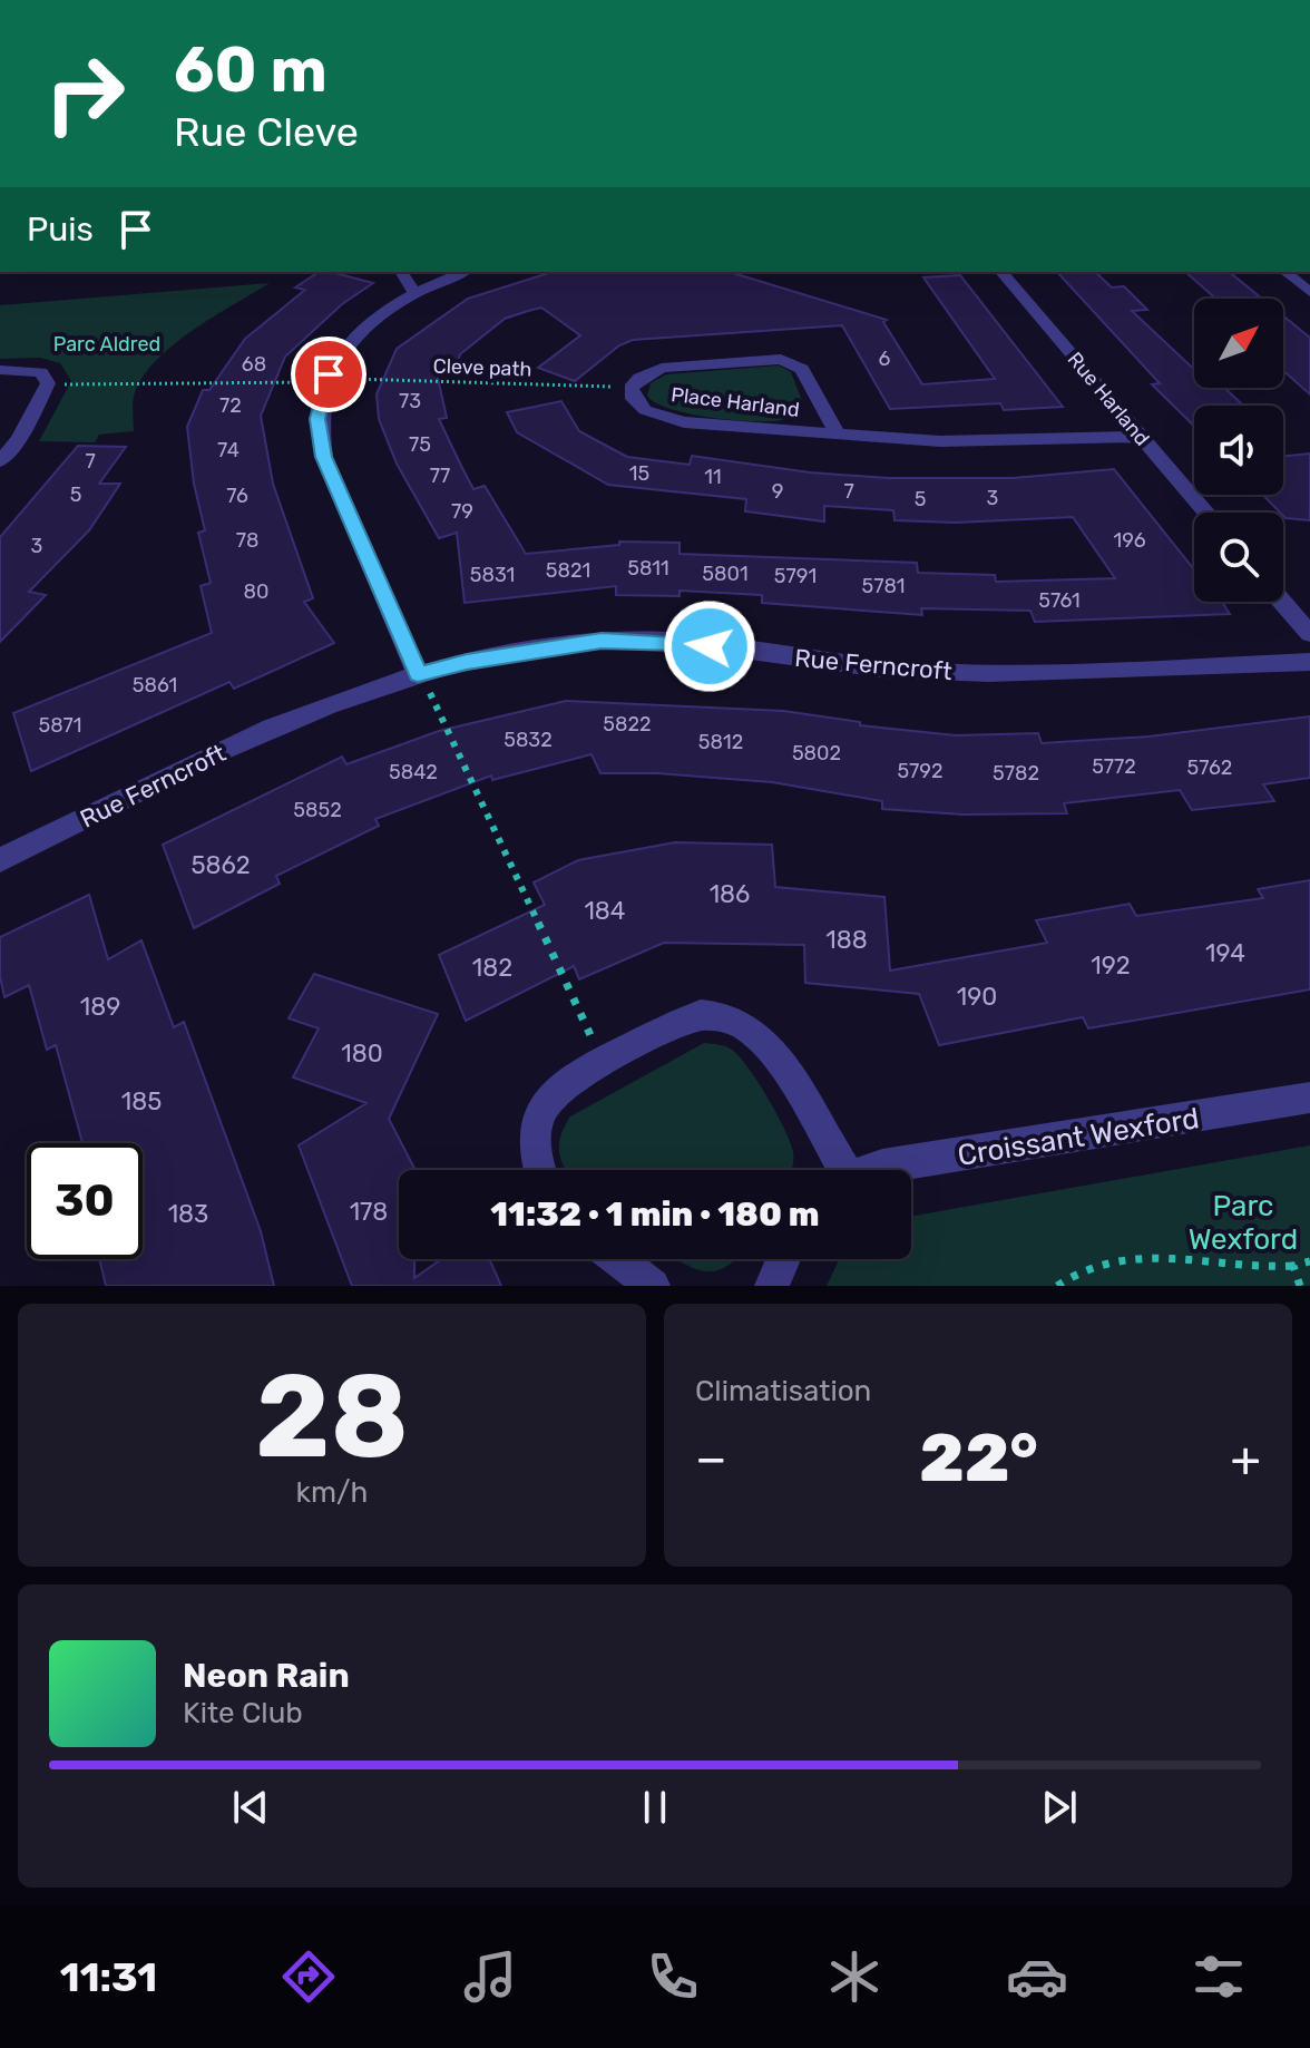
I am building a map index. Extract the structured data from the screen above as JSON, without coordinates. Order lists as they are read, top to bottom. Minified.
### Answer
{"streets":{"street":["Rue Harland","Place Harland","Rue Ferncroft","Croissant Wexford"],"path":["Cleve path"]},"crossings":[["Rue Harland","Place Harland"]],"parks":["Parc Aldred","Parc Wexford"],"house_numbers":["6","68","73","72","75","74","7","15","77","11","9","7","5","76","3","5","79","78","196","3","5811","5821","5801","5831","5791","5781","80","5761","5861","5822","5871","5832","5812","5802","5772","5762","5792","5842","5782","5852","5862","186","184","188","194","192","182","190","189","180","185","178","183"],"north":"top right","page":{"turn":["60 m","Rue Cleve"],"then":"Puis","limit":"30","trip":"11:32 · 1 min · 180 m","tile":[["28","km/h"],"Climatisation"],"heat":["−","22°","+"],"song":["Neon Rain","Kite Club"],"tabs":"11:31"}}
